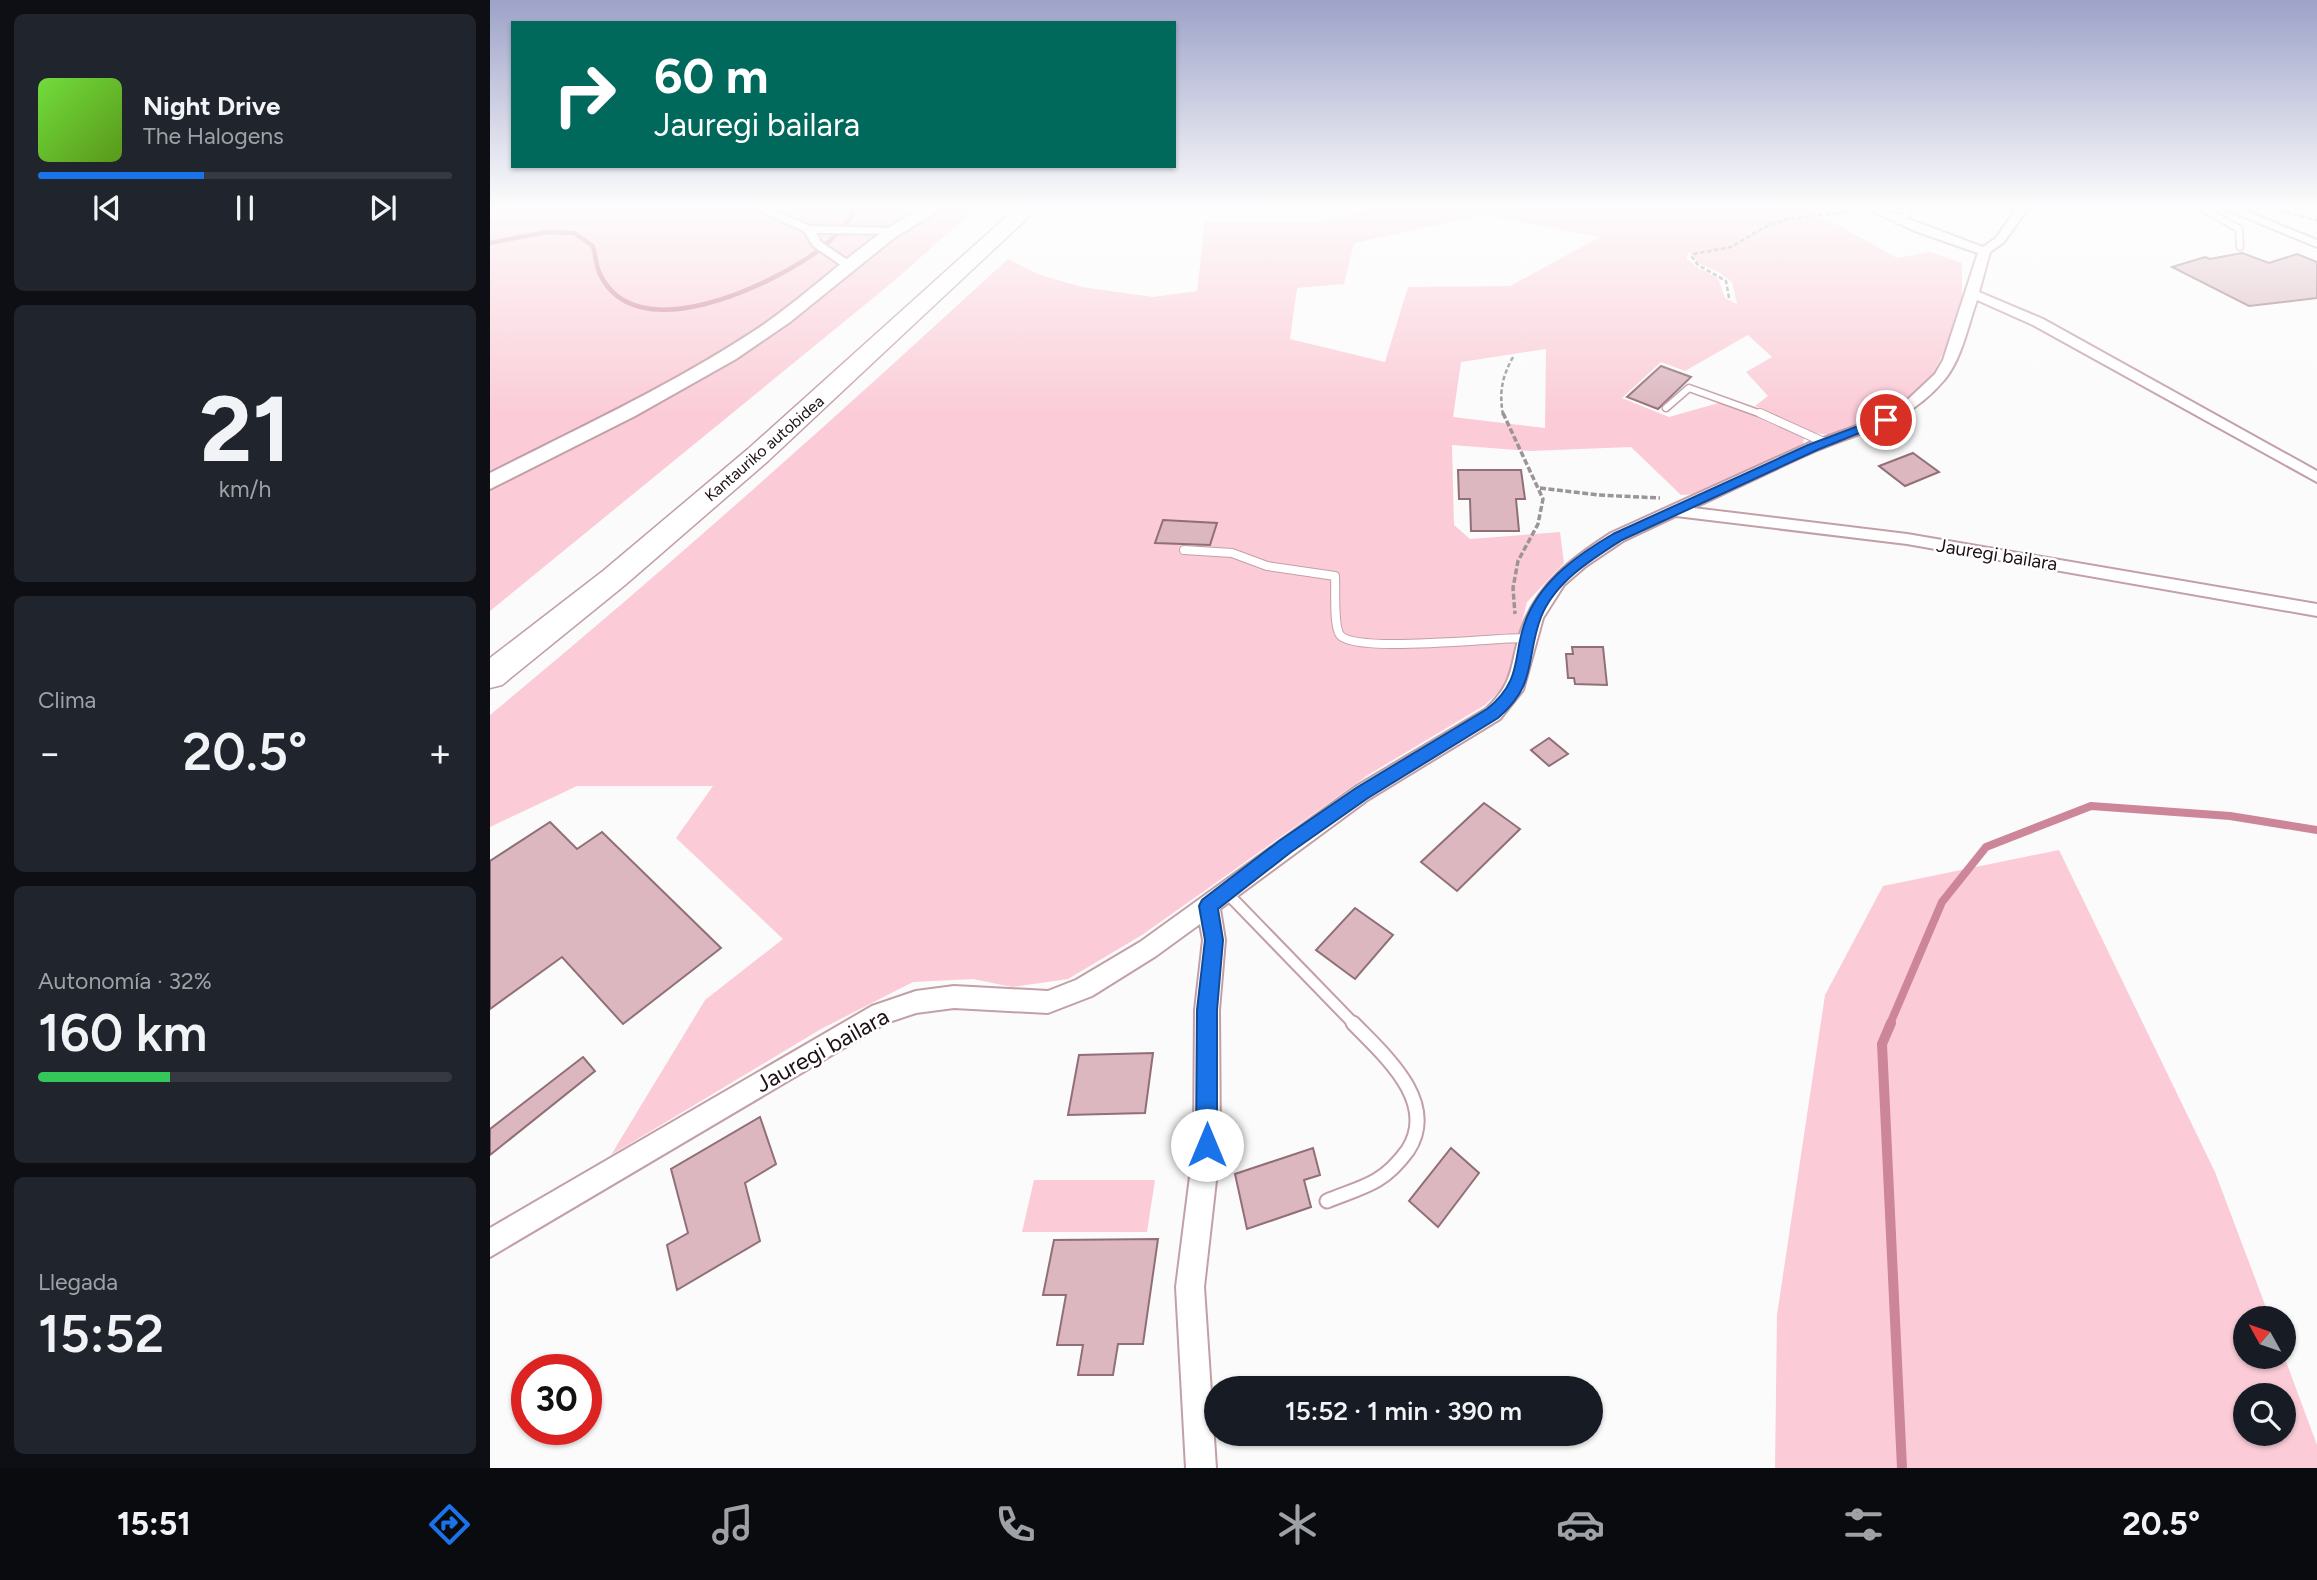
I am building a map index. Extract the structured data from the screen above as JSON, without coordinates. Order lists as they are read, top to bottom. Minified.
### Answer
{"streets":{"highway":["Kantauriko autobidea"],"street":["Jauregi bailara"]},"north":"top left","page":{"turn":["60 m","Jauregi bailara"],"song":["Night Drive","The Halogens"],"tile":[["21","km/h"],"Clima",["Autonomía · 32%","160 km"],["Llegada","15:52"]],"heat":["−","20.5°","+"],"limit":"30","trip":"15:52 · 1 min · 390 m","tabs":["15:51","20.5°"]}}
